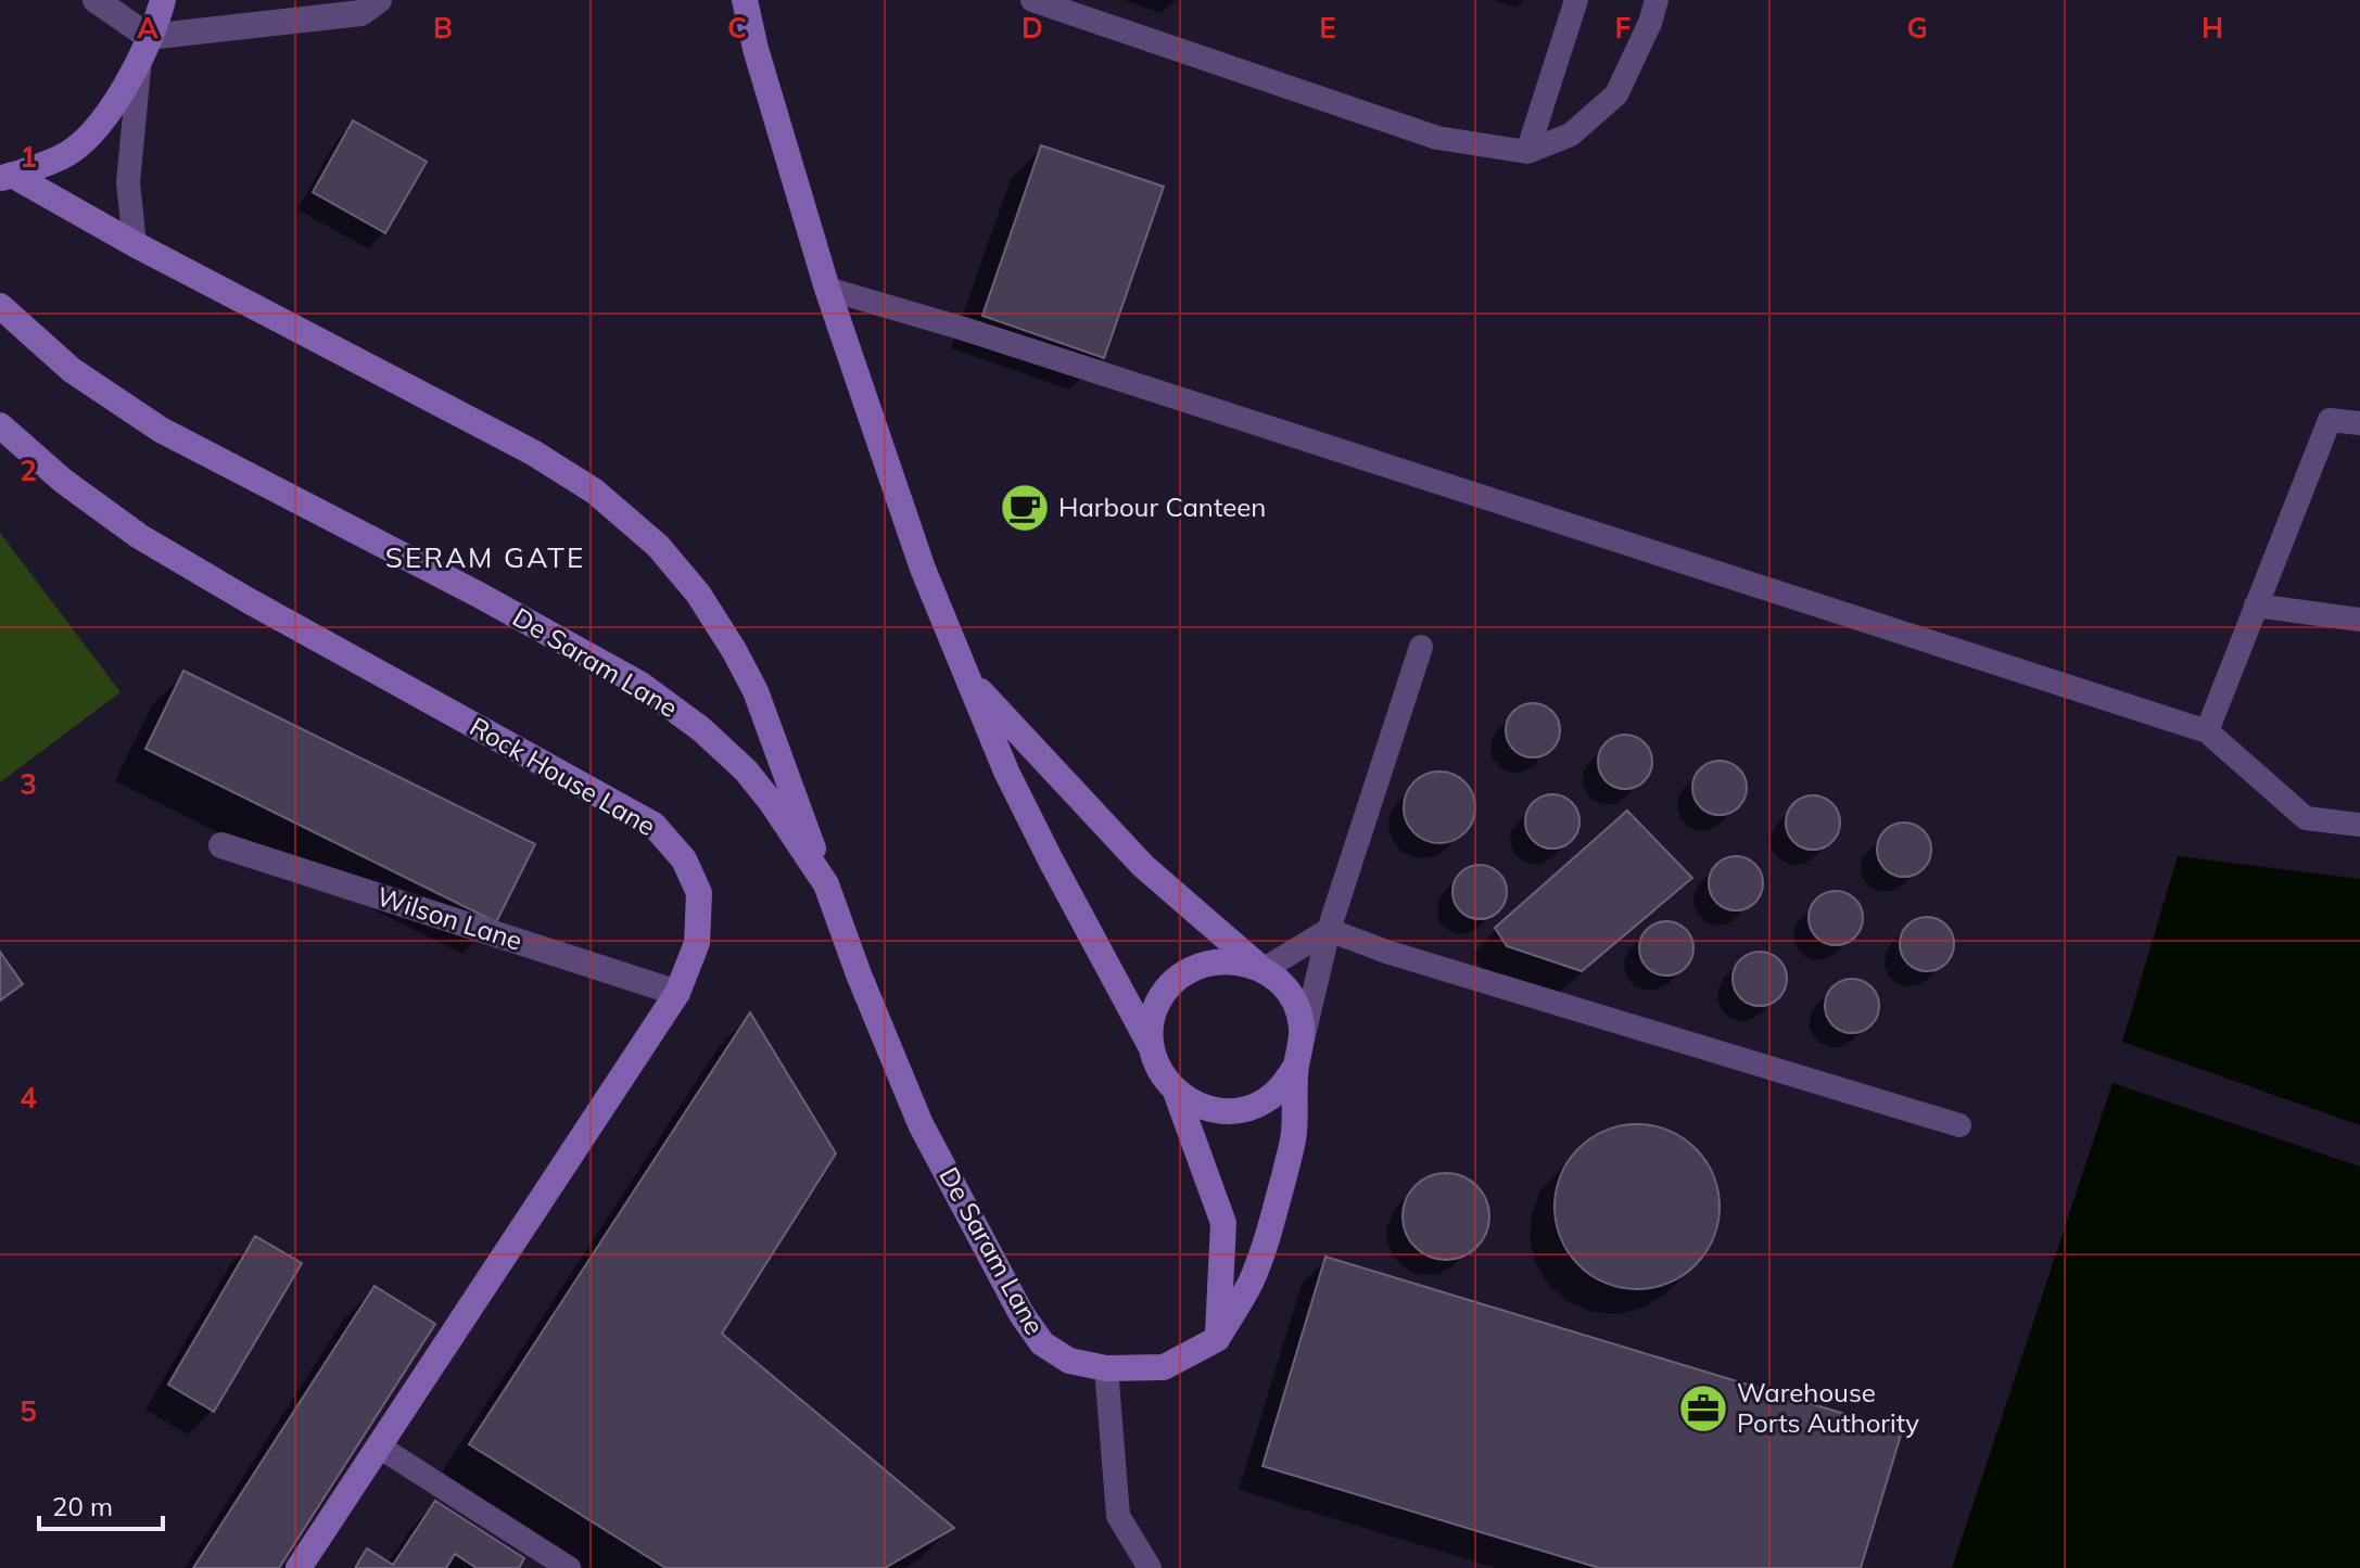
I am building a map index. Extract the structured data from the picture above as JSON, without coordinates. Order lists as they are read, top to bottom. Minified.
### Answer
{"streets":{"street":["De Saram Lane","Rock House Lane","Wilson Lane"]},"crossings":[["Rock House Lane","Wilson Lane"]],"districts":["SERAM GATE"],"places":{"cafe":["Harbour Canteen"],"office":["Warehouse Ports Authority"]},"scale_bar":"20 m","grid":{"columns":["A","B","C","D","E","F","G","H"],"rows":["1","2","3","4","5"]}}
